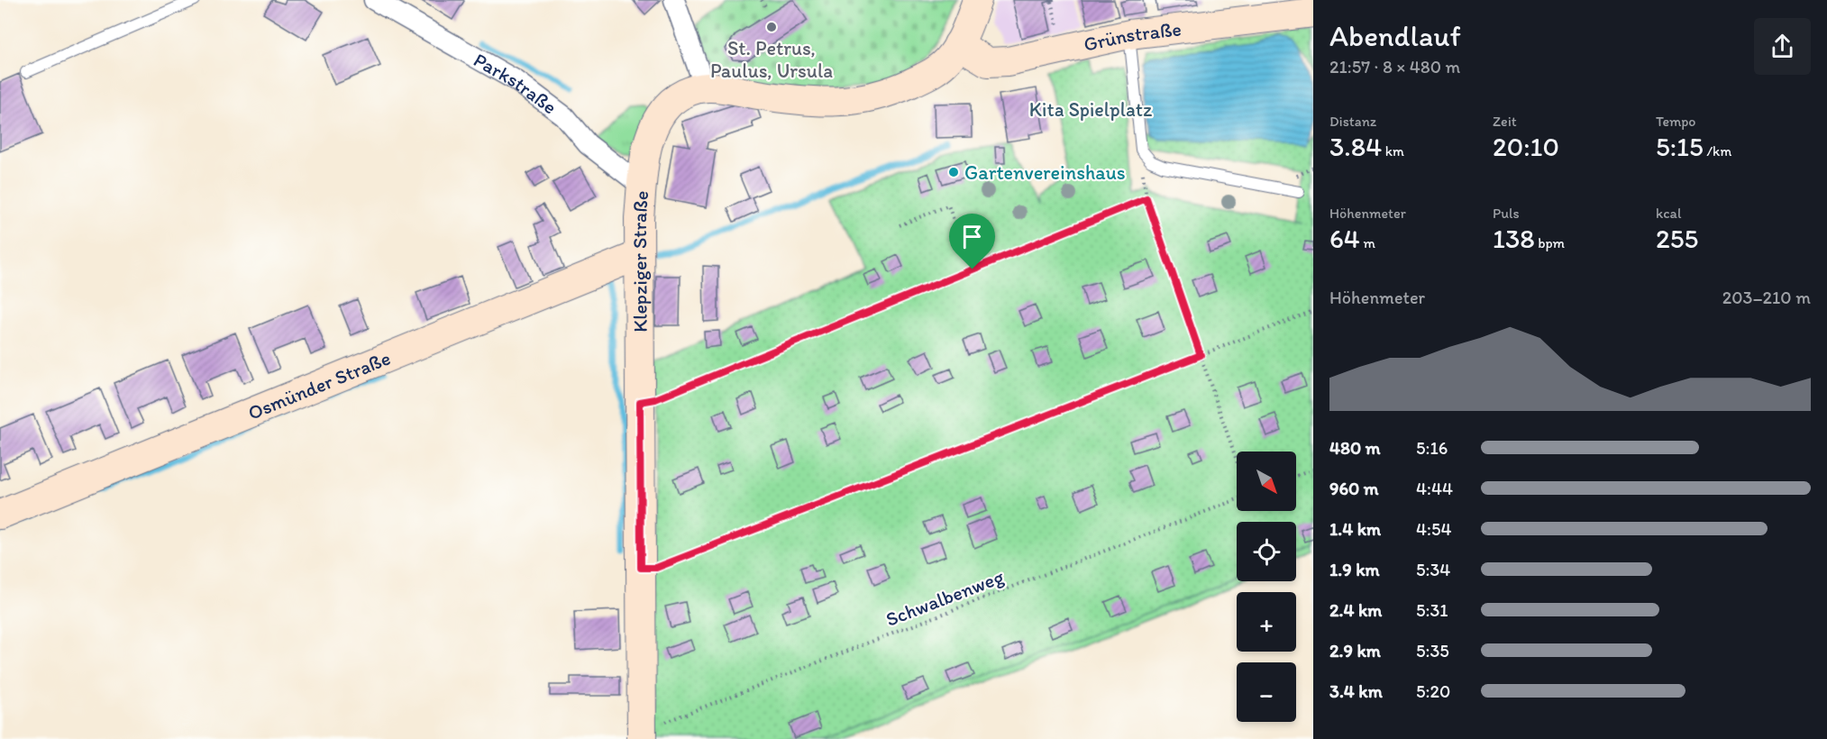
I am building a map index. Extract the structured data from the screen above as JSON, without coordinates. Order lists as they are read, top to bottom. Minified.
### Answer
{"streets":{"street":["Grünstraße","Parkstraße","Klepziger Straße","Osmünder Straße"],"path":["Schwalbenweg"]},"crossings":[["Grünstraße","Klepziger Straße"],["Parkstraße","Klepziger Straße"],["Klepziger Straße","Osmünder Straße"],["Klepziger Straße","Schwalbenweg"]],"parks":["Kita Spielplatz"],"places":["St. Petrus, Paulus, Ursula","Gartenvereinshaus"],"north":"bottom right","page":{"heading":["Abendlauf","21:57 · 8 × 480 m"],"stats":[["Distanz","3.84 km"],["Zeit","20:10"],["Tempo","5:15 /km"],["Höhenmeter","64 m"],["Puls","138 bpm"],["kcal","255"]],"chart":["Höhenmeter","203–210 m"],"list":[{"name":"480 m","note":"5:16"},{"name":"960 m","note":"4:44"},{"name":"1.4 km","note":"4:54"},{"name":"1.9 km","note":"5:34"},{"name":"2.4 km","note":"5:31"},{"name":"2.9 km","note":"5:35"},{"name":"3.4 km","note":"5:20"}],"map_buttons":["+","−"]}}
